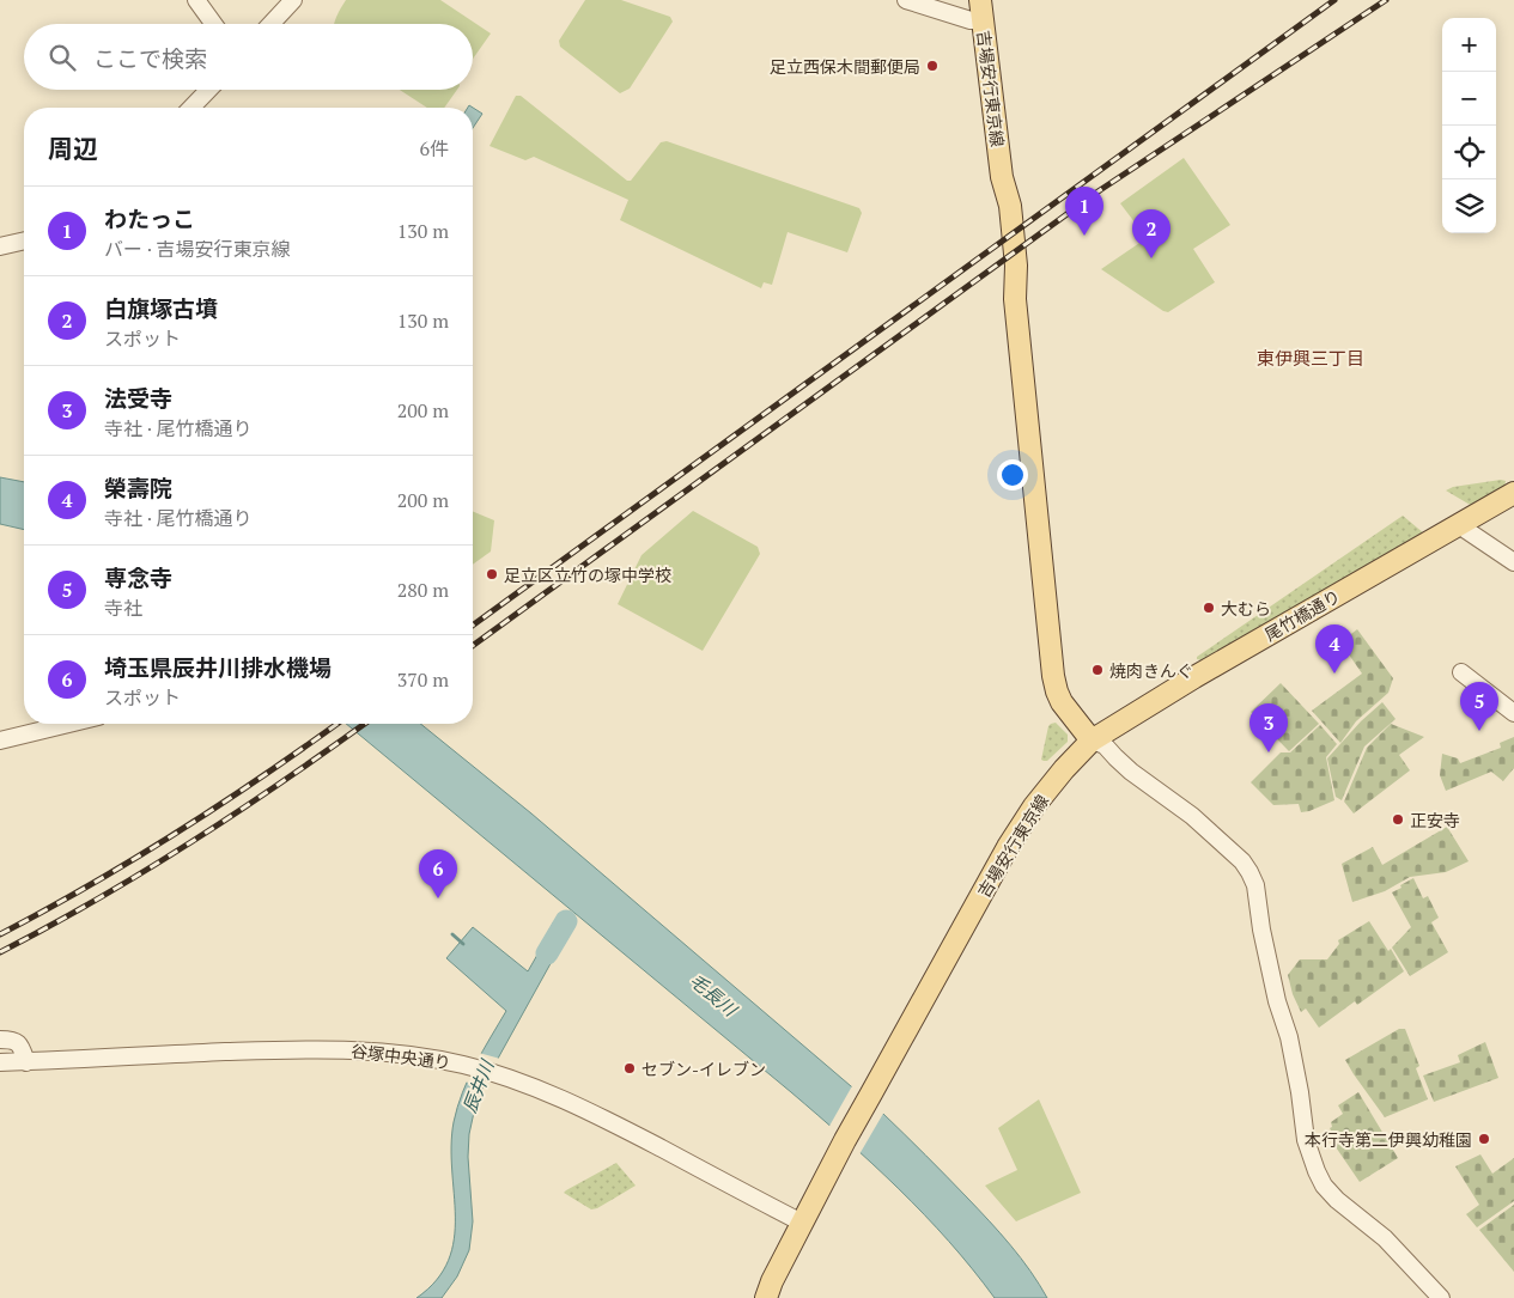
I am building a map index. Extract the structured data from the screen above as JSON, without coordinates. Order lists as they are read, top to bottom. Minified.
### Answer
{"streets":{"main road":["吉場安行東京線","尾竹橋通り"],"street":["谷塚中央通り"]},"crossings":[["吉場安行東京線","尾竹橋通り"],["吉場安行東京線","谷塚中央通り"]],"districts":["東伊興三丁目"],"water":["毛長川","辰井川"],"places":["足立西保木間郵便局","足立区立竹の塚中学校","大むら","焼肉きんぐ","正安寺","セブン-イレブン","本行寺第二伊興幼稚園"],"page":{"map_buttons":["+","−"],"search":"ここで検索","heading":["周辺","6件"],"list":[{"mark":"1","name":"わたっこ","note":"バー · 吉場安行東京線","value":"130 m"},{"mark":"2","name":"白旗塚古墳","note":"スポット","value":"130 m"},{"mark":"3","name":"法受寺","note":"寺社 · 尾竹橋通り","value":"200 m"},{"mark":"4","name":"榮壽院","note":"寺社 · 尾竹橋通り","value":"200 m"},{"mark":"5","name":"専念寺","note":"寺社","value":"280 m"},{"mark":"6","name":"埼玉県辰井川排水機場","note":"スポット","value":"370 m"}],"pins":["1","2","4","5","3","6"]}}
